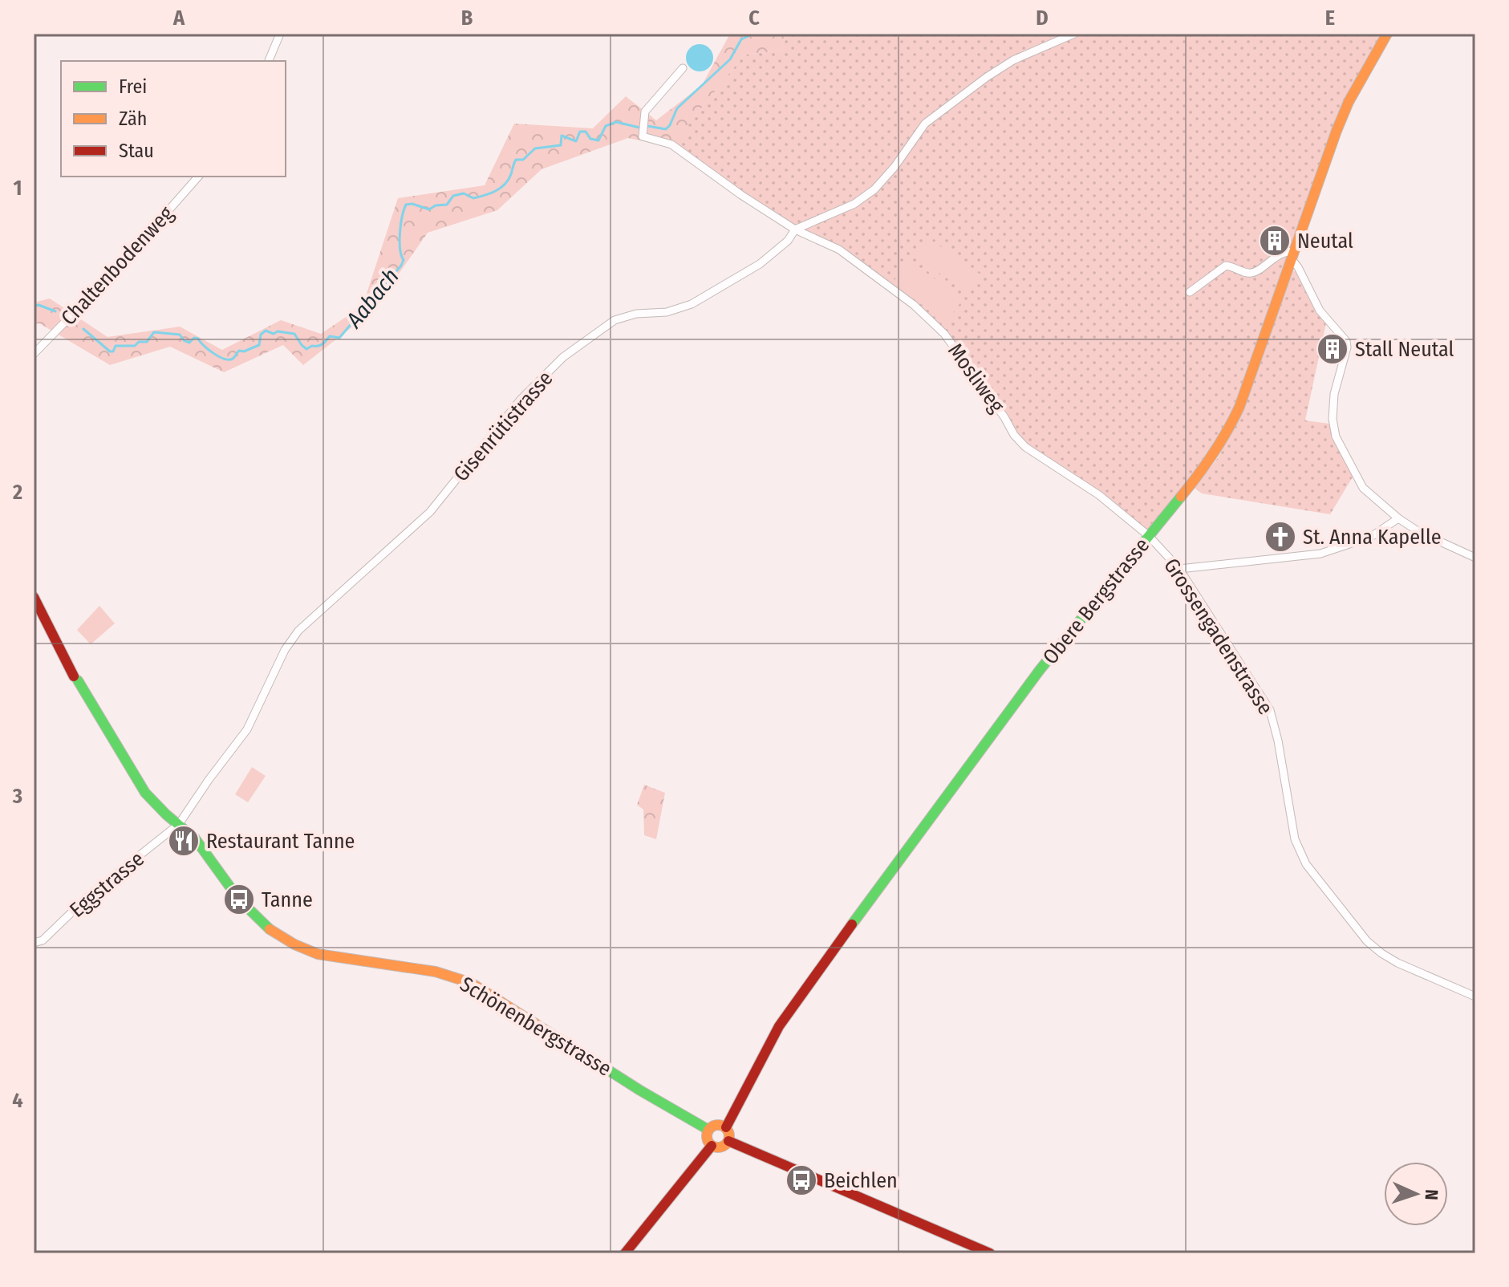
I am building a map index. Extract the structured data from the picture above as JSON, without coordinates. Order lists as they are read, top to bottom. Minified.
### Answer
{"streets":{"street":["Chaltenbodenweg","Mosliweg","Gisenrütistrasse","Obere Bergstrasse","Grossengadenstrasse","Eggstrasse","Schönenbergstrasse"]},"crossings":[["Mosliweg","Gisenrütistrasse"],["Mosliweg","Obere Bergstrasse"],["Mosliweg","Grossengadenstrasse"],["Gisenrütistrasse","Eggstrasse"],["Gisenrütistrasse","Schönenbergstrasse"],["Obere Bergstrasse","Grossengadenstrasse"],["Obere Bergstrasse","Schönenbergstrasse"],["Eggstrasse","Schönenbergstrasse"]],"water":["Aabach"],"places":{"building":["Neutal","Stall Neutal"],"church":["St. Anna Kapelle"],"restaurant":["Restaurant Tanne"],"bus stop":["Tanne","Beichlen"]},"legend":["Frei","Zäh","Stau"],"north":"right","grid":{"columns":["A","B","C","D","E"],"rows":["1","2","3","4"]}}
